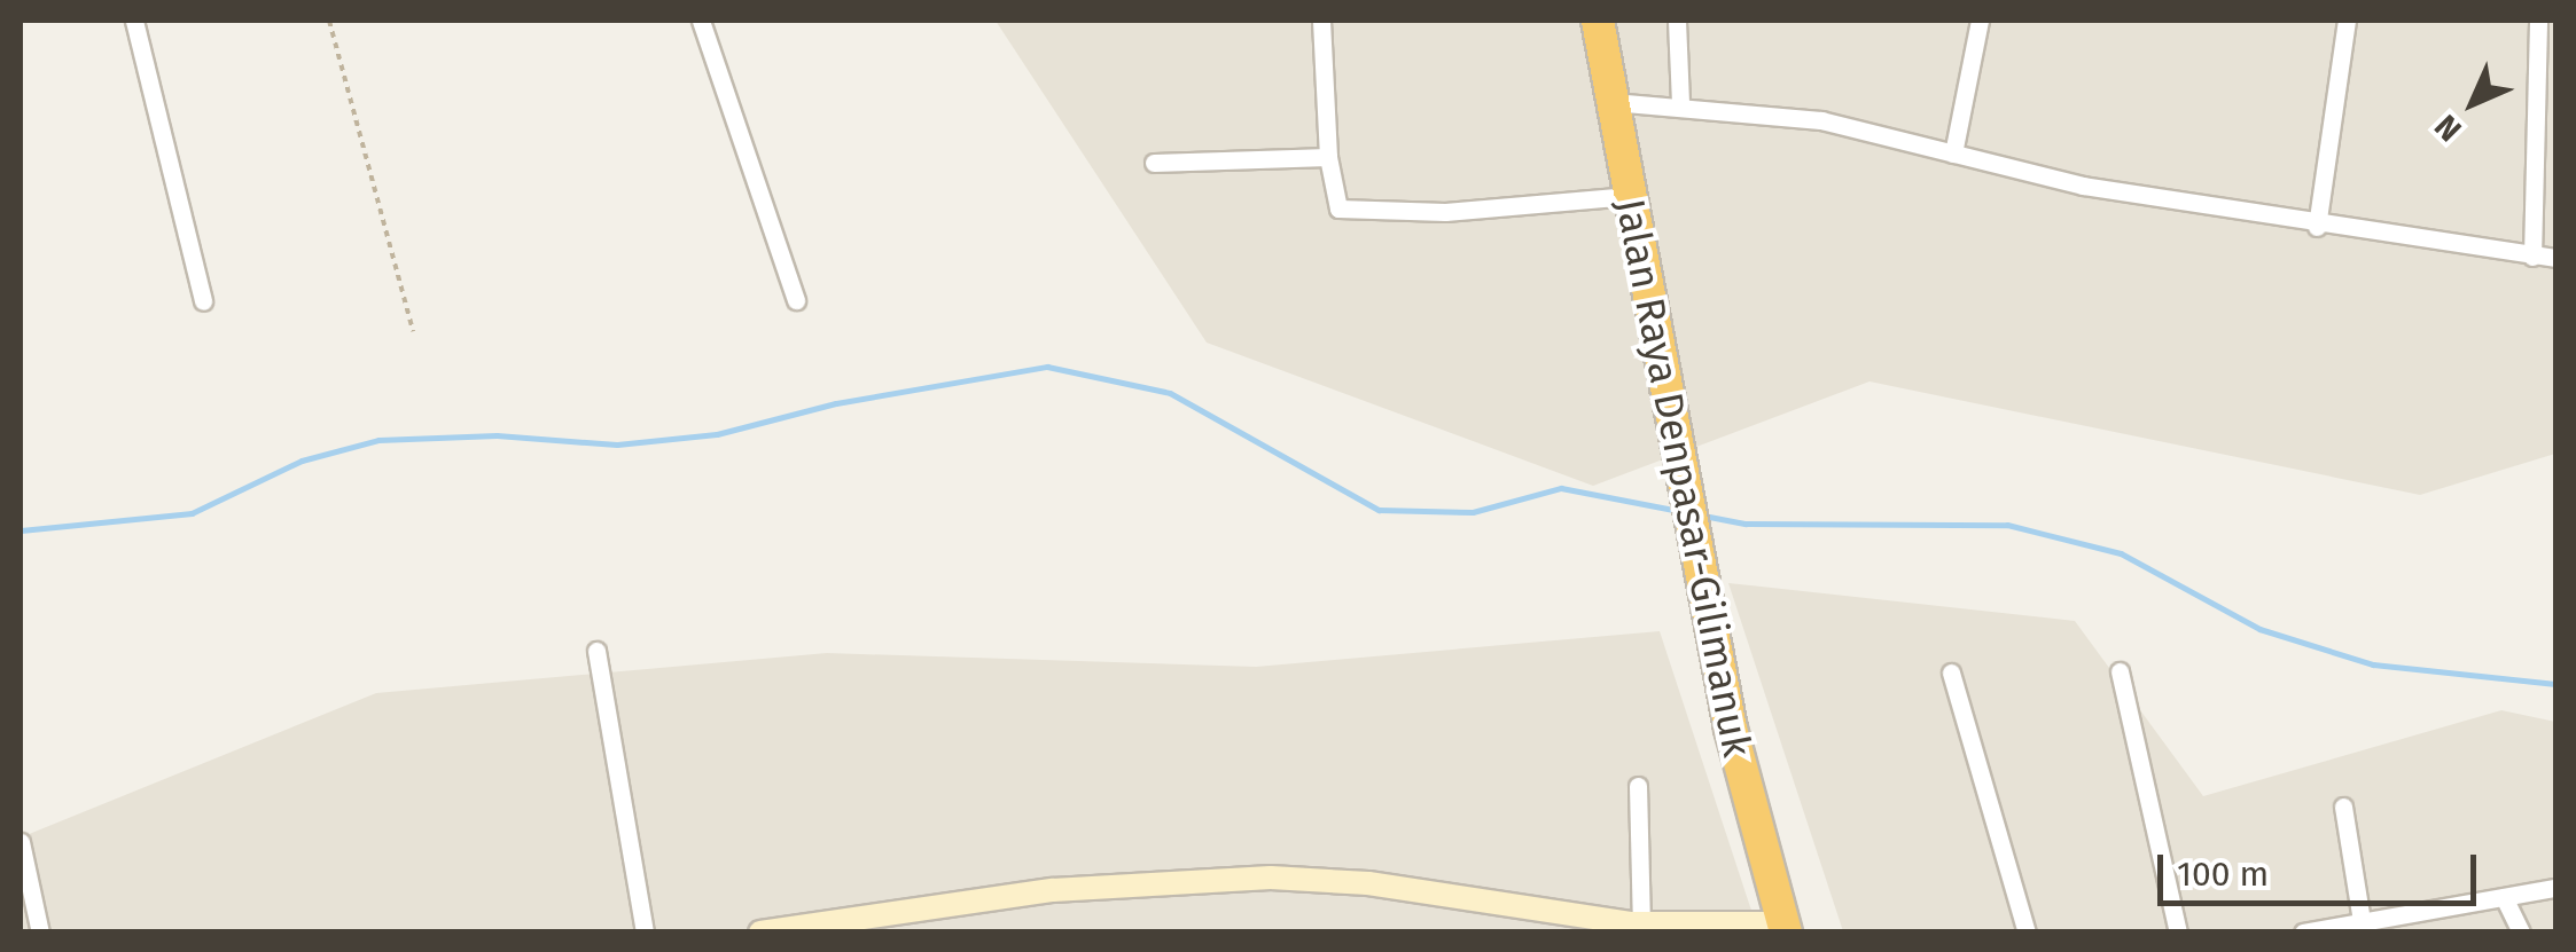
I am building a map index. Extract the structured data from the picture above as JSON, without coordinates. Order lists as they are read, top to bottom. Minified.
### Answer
{"streets":{"highway":["Jalan Raya Denpasar-Gilimanuk"]},"scale_bar":"100 m","north":"bottom left"}
